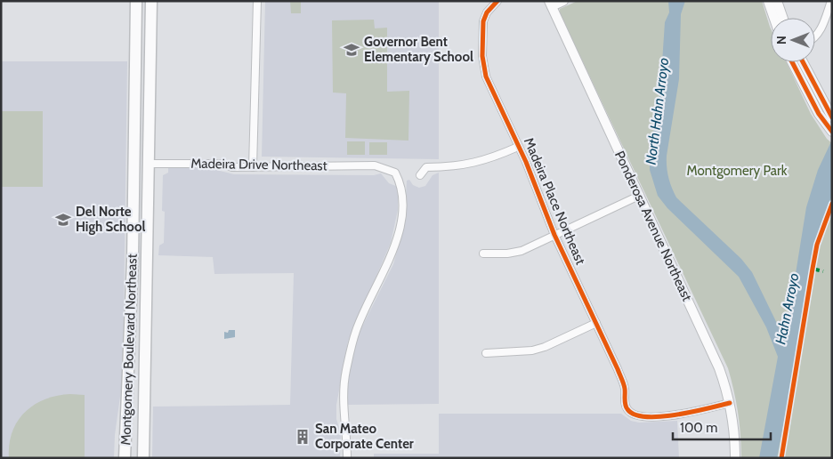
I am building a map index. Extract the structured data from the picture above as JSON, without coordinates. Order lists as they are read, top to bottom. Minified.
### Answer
{"streets":{"main road":["Montgomery Boulevard Northeast"],"street":["Madeira Drive Northeast","Madeira Place Northeast","Ponderosa Avenue Northeast"]},"crossings":[["Madeira Drive Northeast","Montgomery Boulevard Northeast"],["Madeira Place Northeast","Ponderosa Avenue Northeast"]],"water":["North Hahn Arroyo","Hahn Arroyo"],"parks":["Montgomery Park"],"places":{"school or university":["Governor Bent Elementary School","Del Norte High School"],"building":["San Mateo Corporate Center"]},"scale_bar":"100 m","north":"left"}
